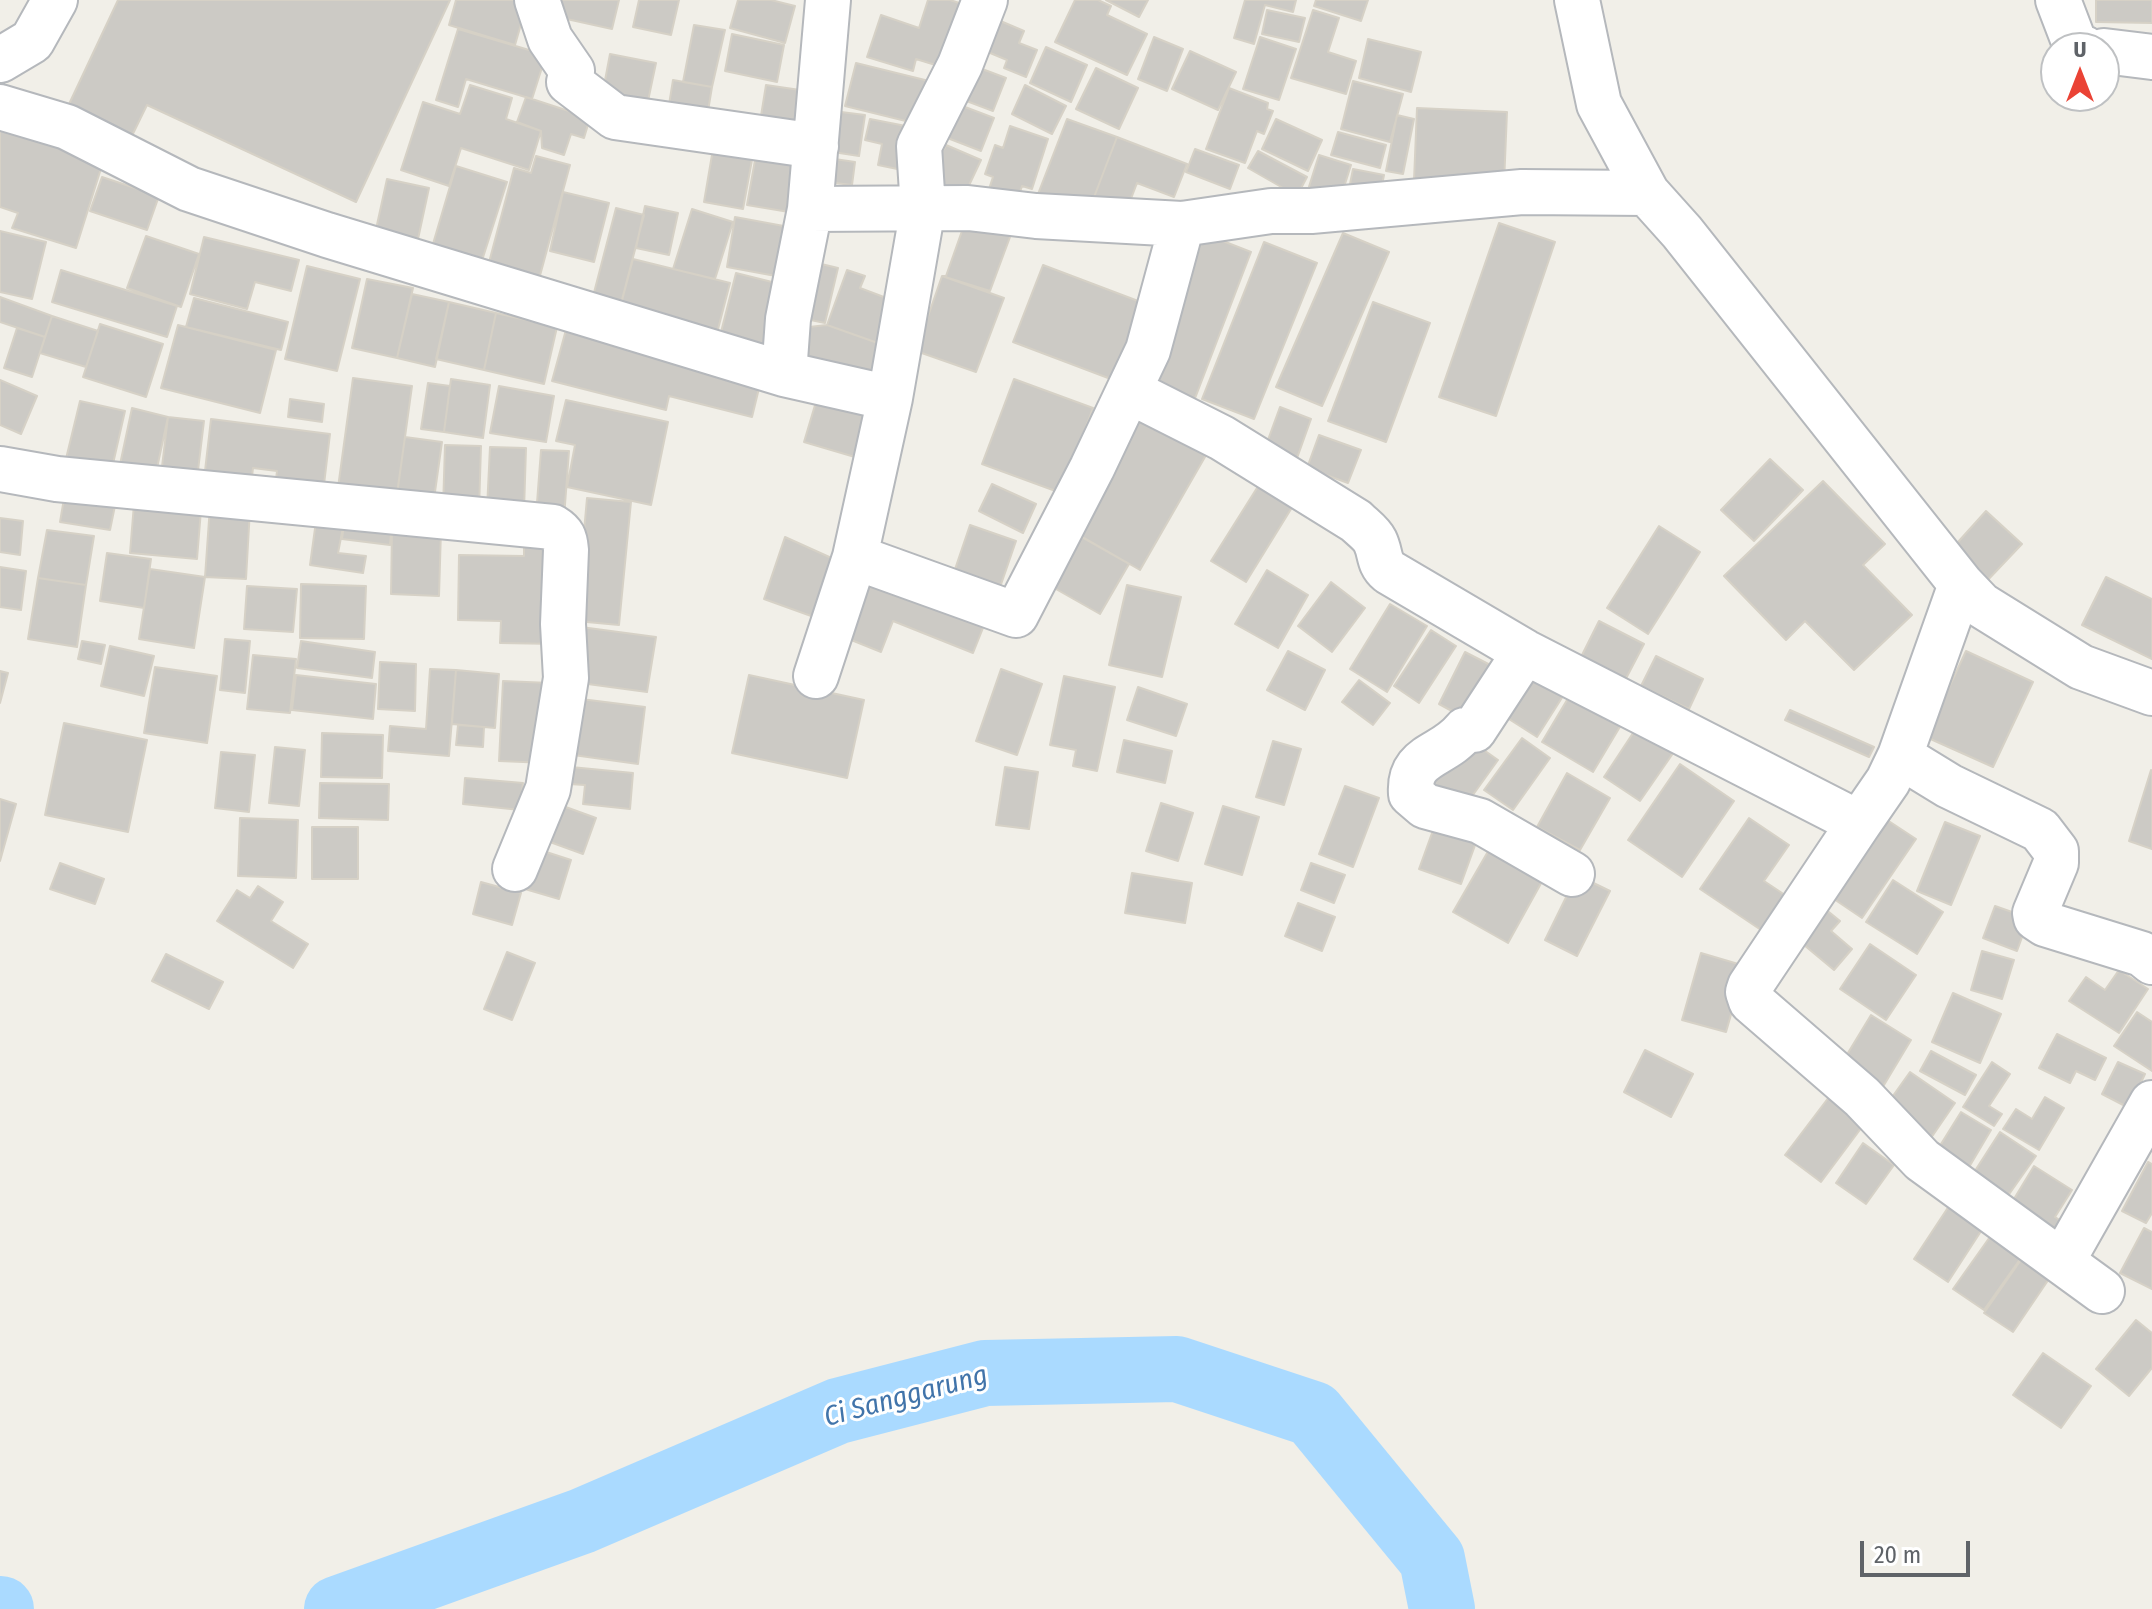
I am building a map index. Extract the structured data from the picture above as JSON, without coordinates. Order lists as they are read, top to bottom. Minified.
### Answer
{"water":["Ci Sanggarung"],"scale_bar":"20 m","north":"top"}
